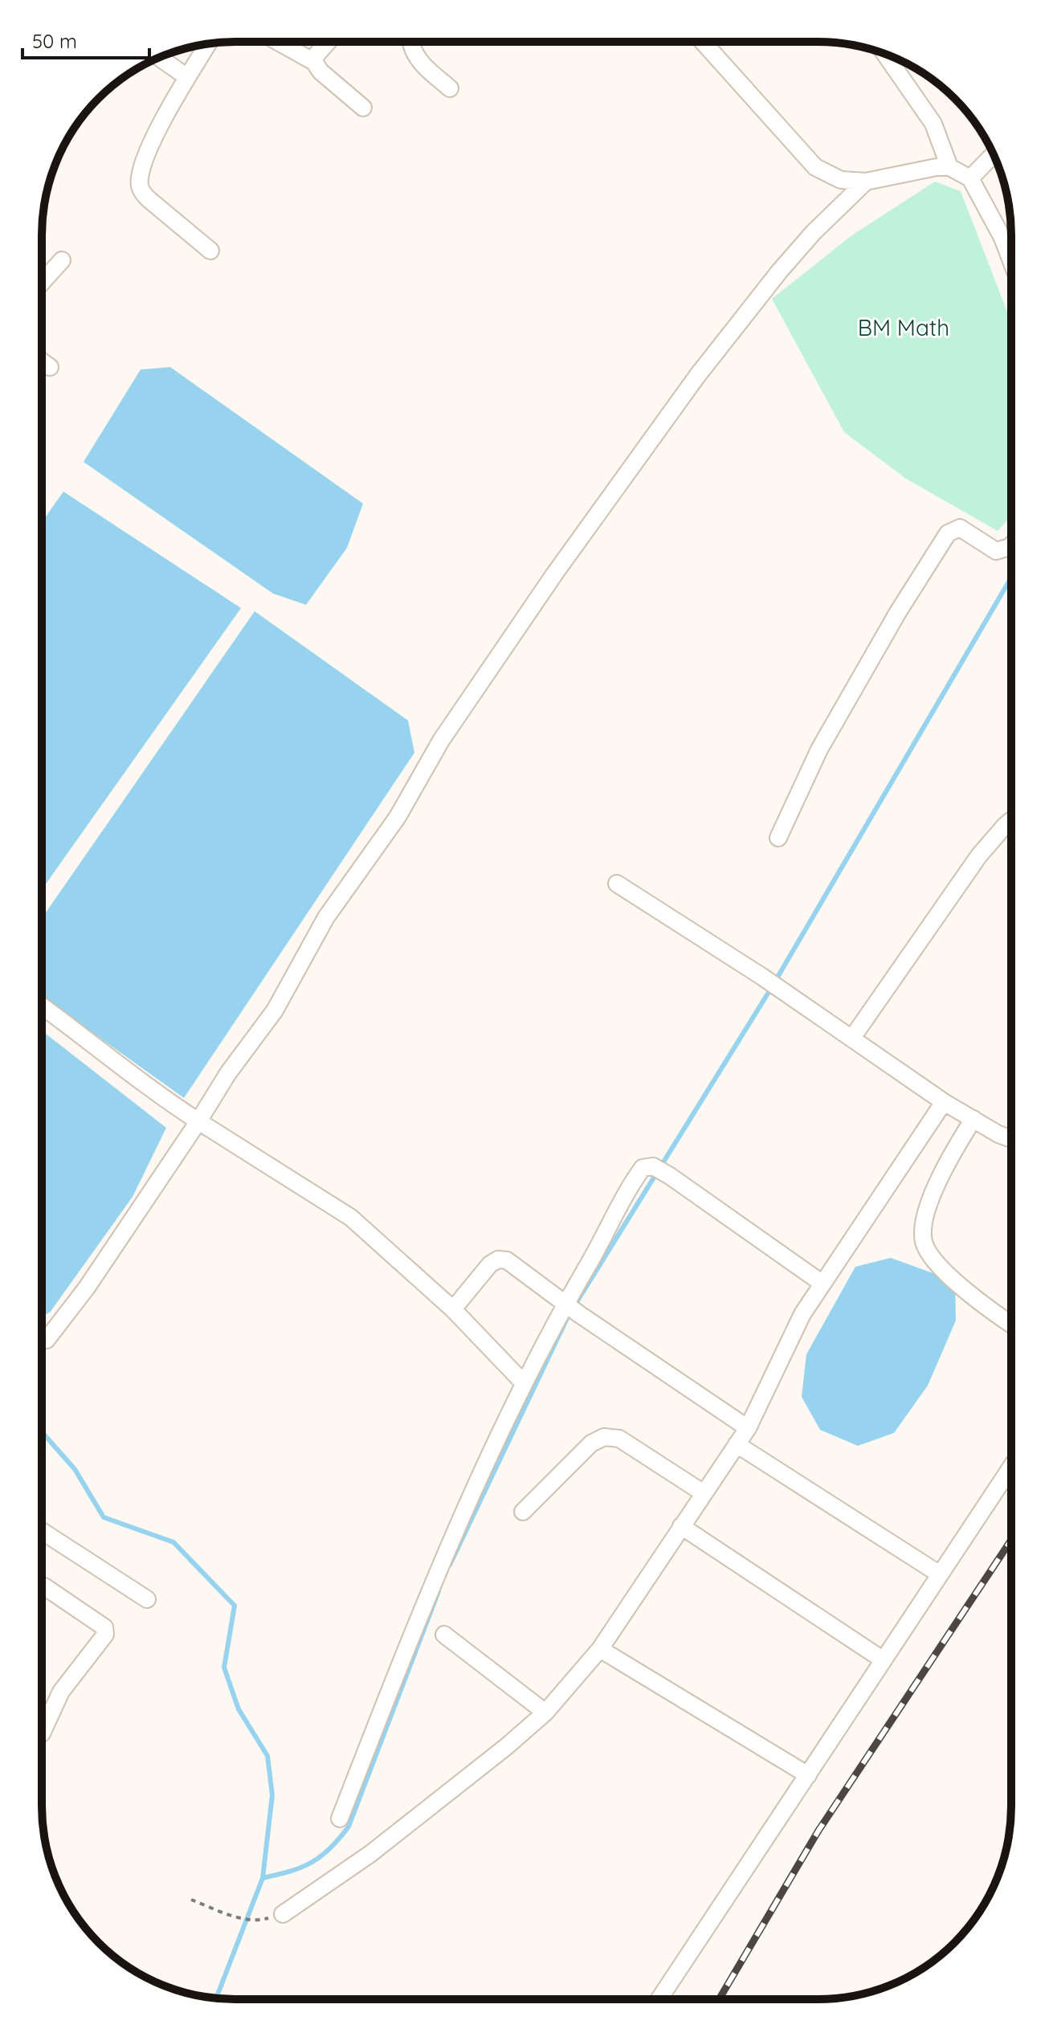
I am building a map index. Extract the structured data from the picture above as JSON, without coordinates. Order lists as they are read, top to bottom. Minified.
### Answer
{"parks":["BM Math"],"scale_bar":"50 m"}
